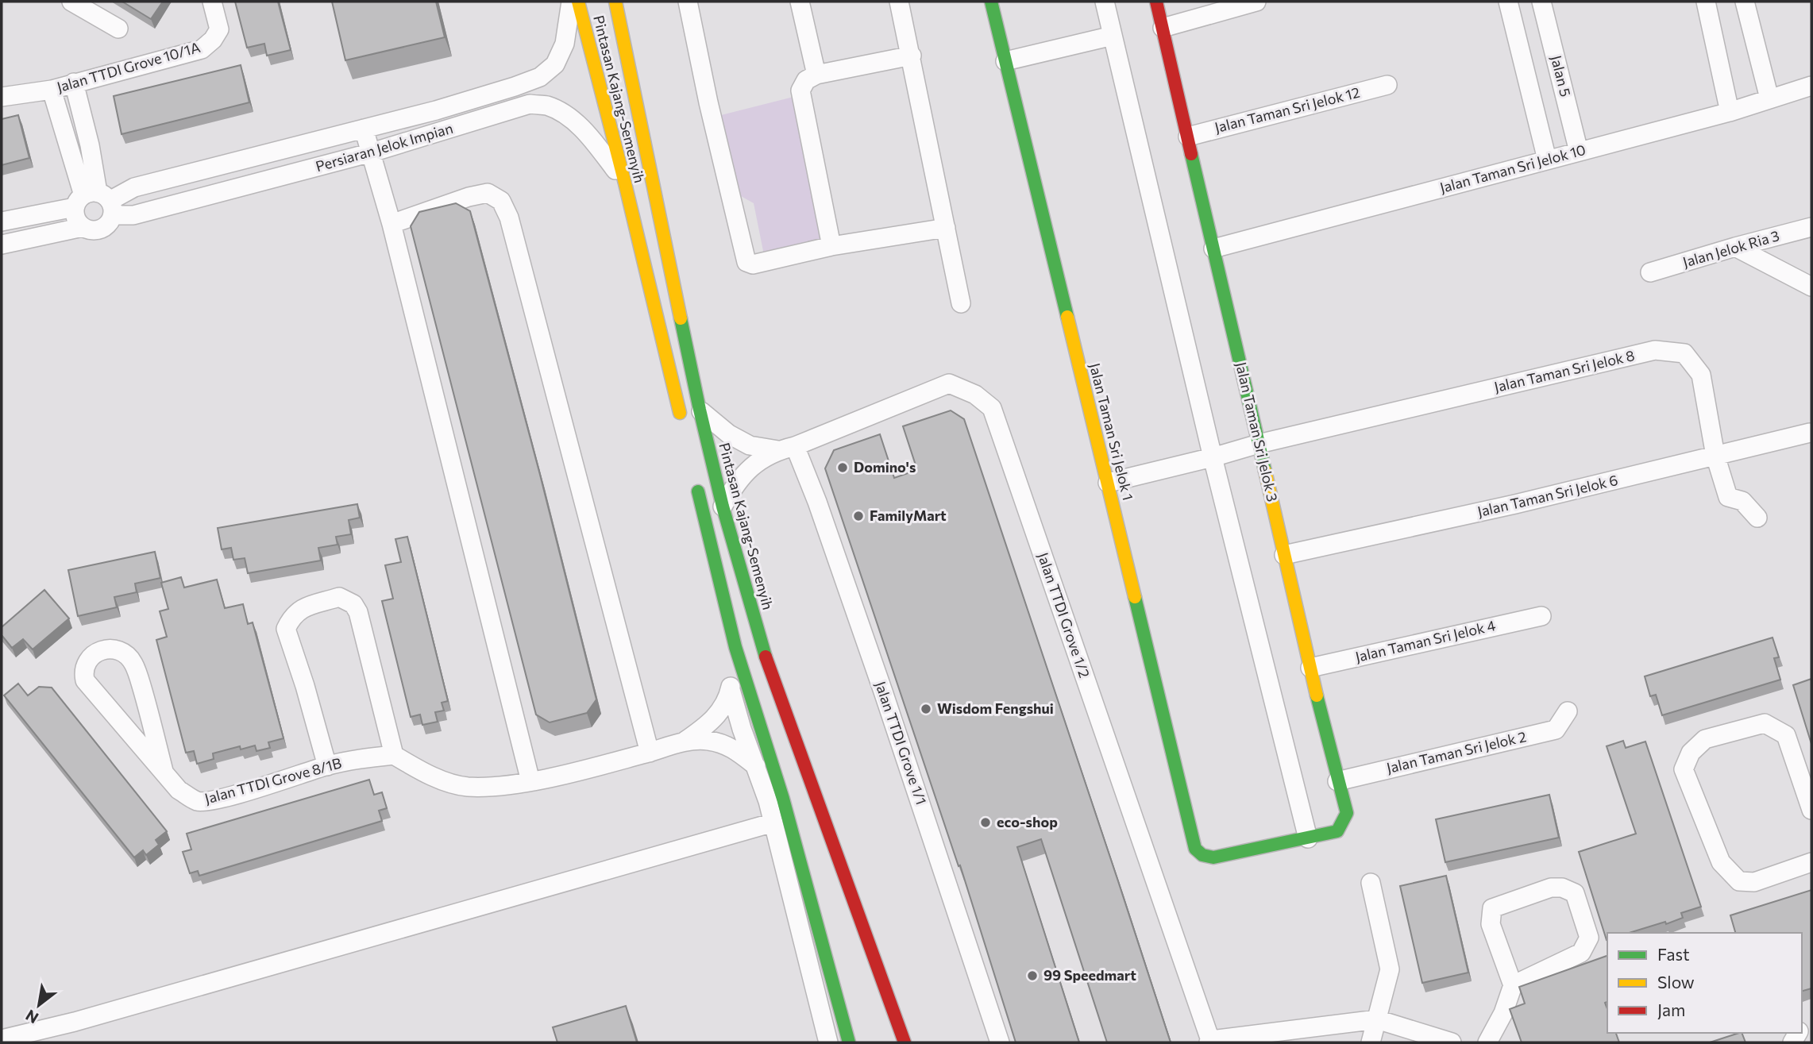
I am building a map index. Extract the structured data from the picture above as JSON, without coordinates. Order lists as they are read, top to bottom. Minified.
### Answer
{"streets":{"main road":["Pintasan Kajang-Semenyih","Jalan Taman Sri Jelok 1","Jalan Taman Sri Jelok 3"],"street":["Jalan TTDI Grove 10/1A","Jalan 5","Jalan Taman Sri Jelok 12","Persiaran Jelok Impian","Jalan Taman Sri Jelok 10","Jalan Jelok Ria 3","Jalan Taman Sri Jelok 8","Jalan Taman Sri Jelok 6","Jalan TTDI Grove 1/2","Jalan Taman Sri Jelok 4","Jalan TTDI Grove 1/1","Jalan Taman Sri Jelok 2","Jalan TTDI Grove 8/1B"]},"crossings":[["Jalan 5","Jalan Taman Sri Jelok 10"],["Pintasan Kajang-Semenyih","Persiaran Jelok Impian"],["Jalan Taman Sri Jelok 12","Jalan Taman Sri Jelok 3"],["Jalan Taman Sri Jelok 10","Jalan Taman Sri Jelok 3"],["Jalan Taman Sri Jelok 8","Jalan Taman Sri Jelok 1"],["Jalan Taman Sri Jelok 8","Jalan Taman Sri Jelok 3"],["Jalan Taman Sri Jelok 8","Jalan Taman Sri Jelok 6"],["Jalan Taman Sri Jelok 1","Jalan Taman Sri Jelok 3"],["Jalan Taman Sri Jelok 3","Jalan Taman Sri Jelok 6"],["Jalan Taman Sri Jelok 3","Jalan Taman Sri Jelok 4"],["Jalan Taman Sri Jelok 3","Jalan Taman Sri Jelok 2"],["Jalan TTDI Grove 1/2","Jalan TTDI Grove 1/1"]],"places":["Domino's","FamilyMart","Wisdom Fengshui","eco-shop","99 Speedmart"],"legend":["Fast","Slow","Jam"],"north":"bottom left"}
